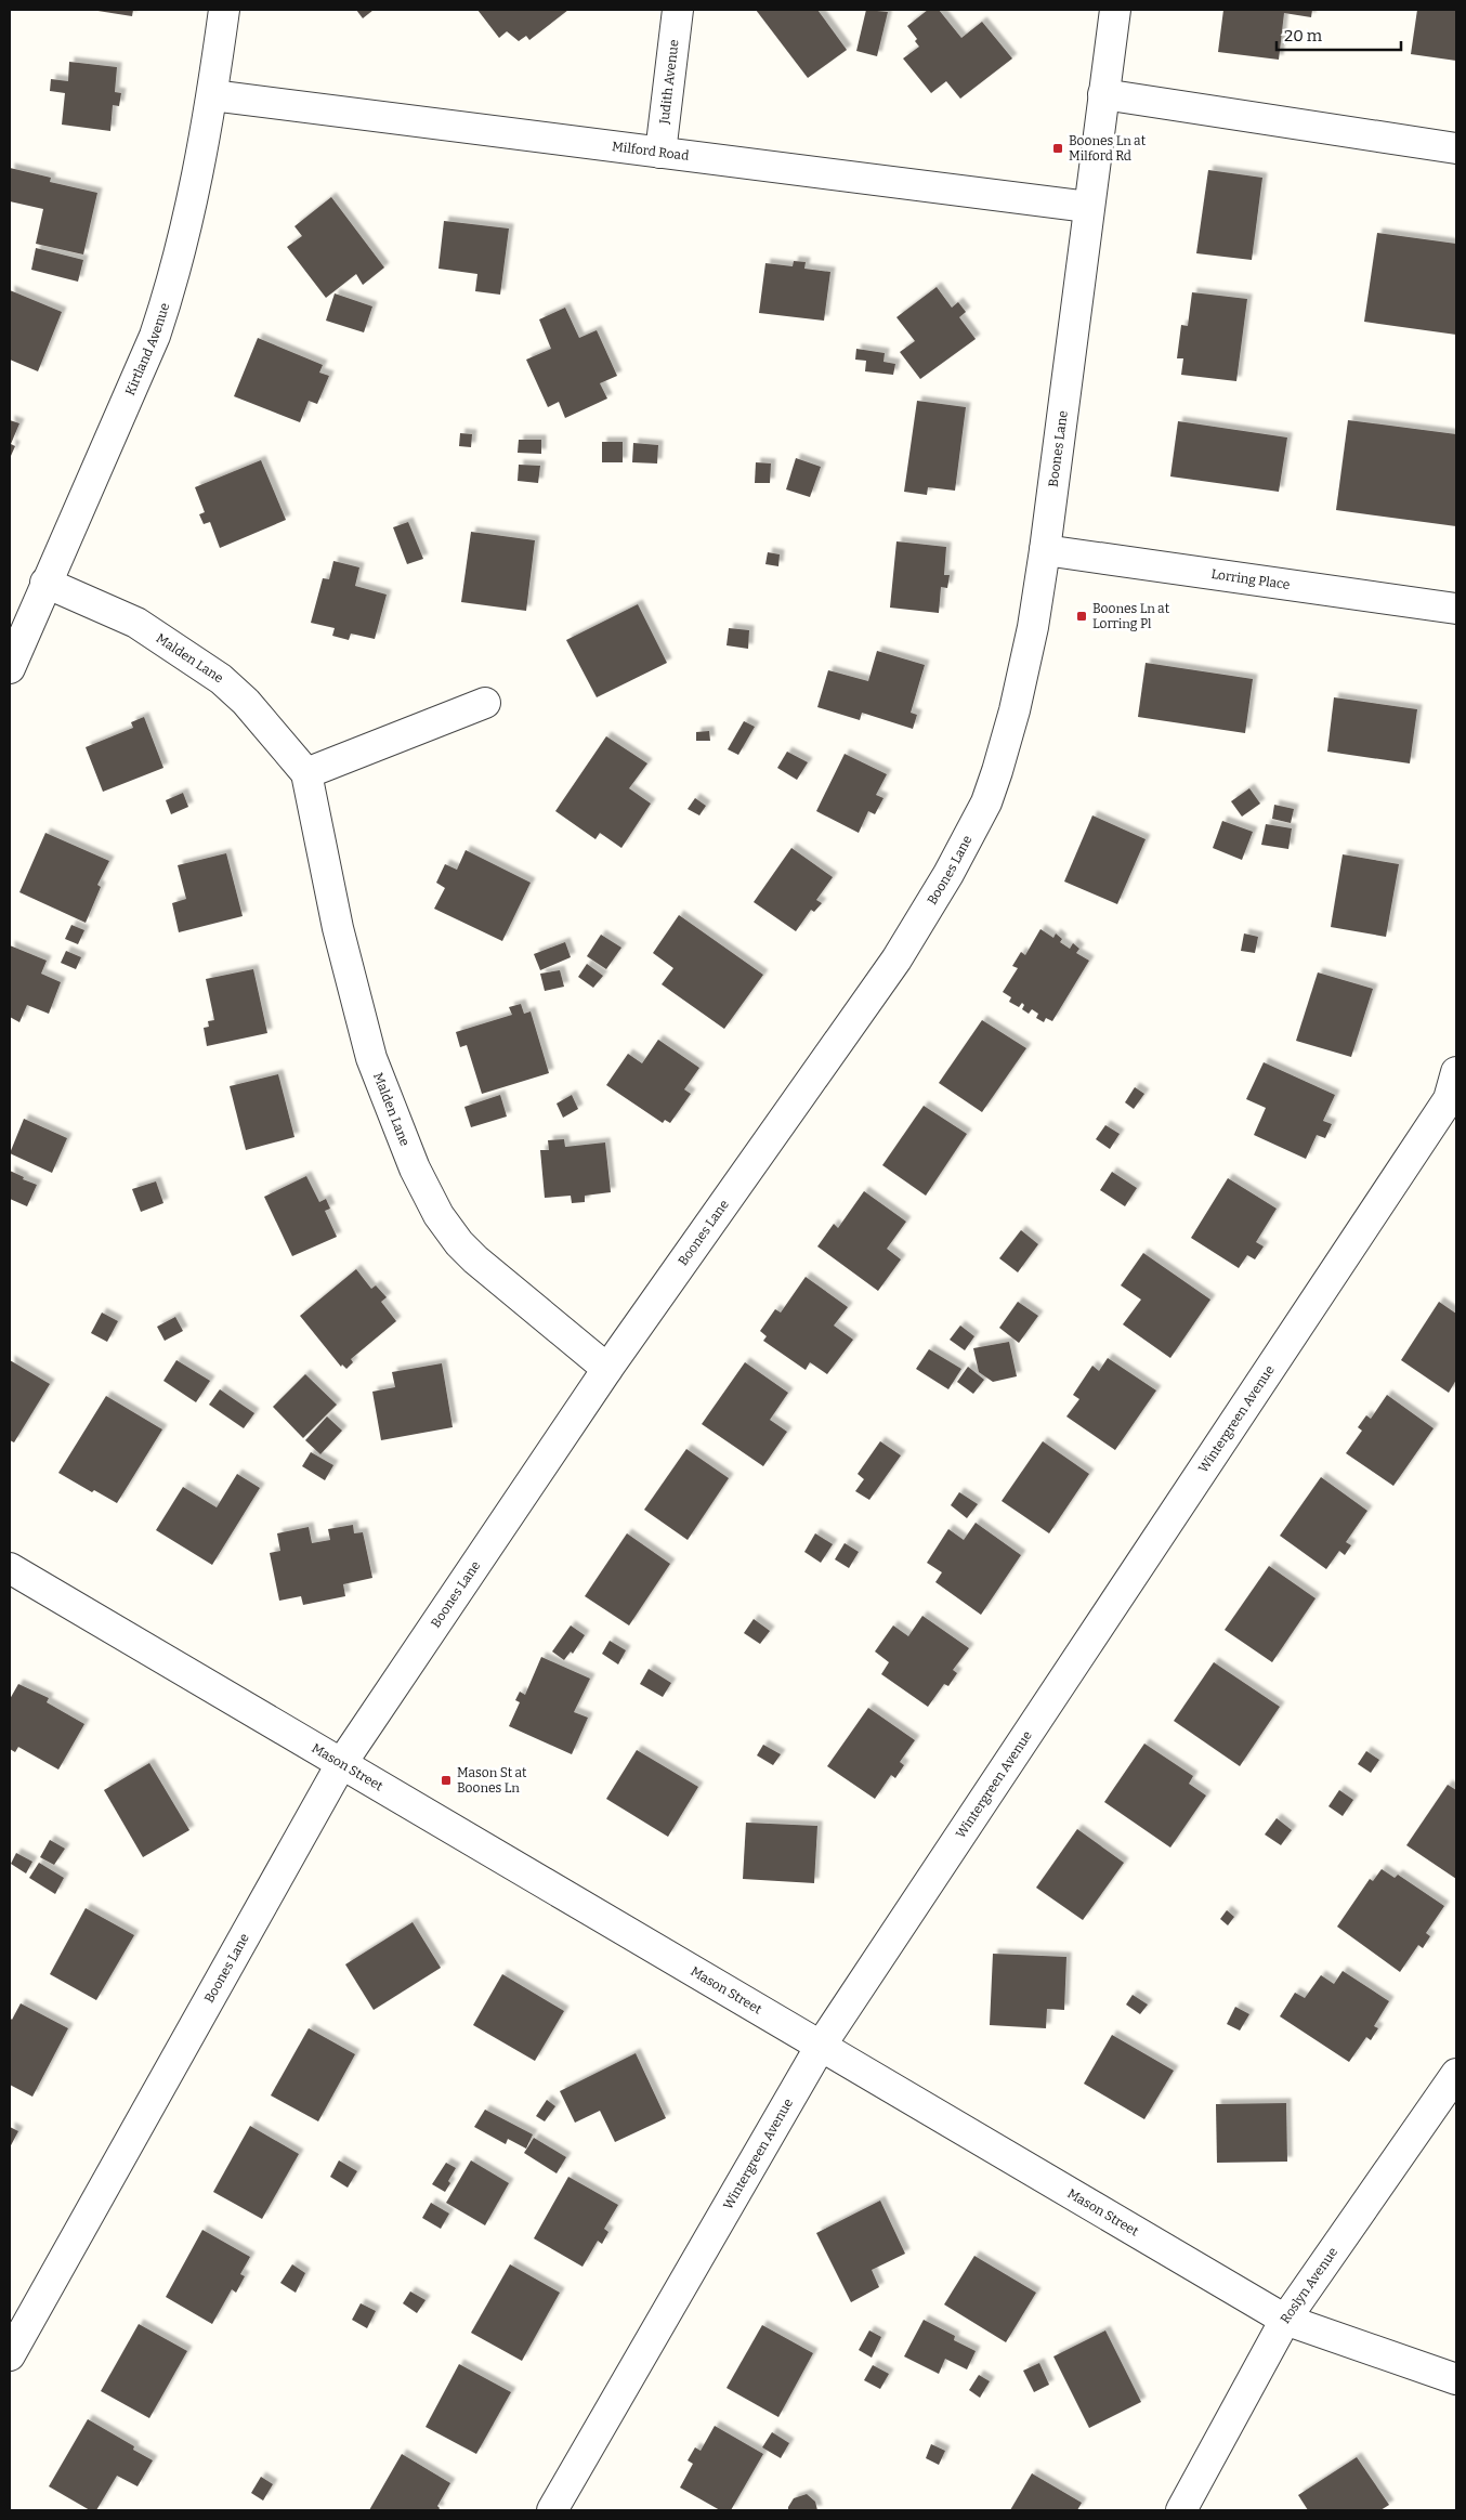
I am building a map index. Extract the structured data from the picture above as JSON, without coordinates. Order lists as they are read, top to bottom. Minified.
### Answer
{"streets":{"street":["Judith Avenue","Milford Road","Kirtland Avenue","Boones Lane","Lorring Place","Malden Lane","Wintergreen Avenue","Mason Street","Roslyn Avenue"]},"crossings":[["Judith Avenue","Milford Road"],["Milford Road","Kirtland Avenue"],["Milford Road","Boones Lane"],["Kirtland Avenue","Malden Lane"],["Boones Lane","Lorring Place"],["Boones Lane","Malden Lane"],["Boones Lane","Mason Street"],["Wintergreen Avenue","Mason Street"],["Mason Street","Roslyn Avenue"]],"places":{"transit":["Boones Ln at Milford Rd","Boones Ln at Lorring Pl","Mason St at Boones Ln"]},"scale_bar":"20 m"}
